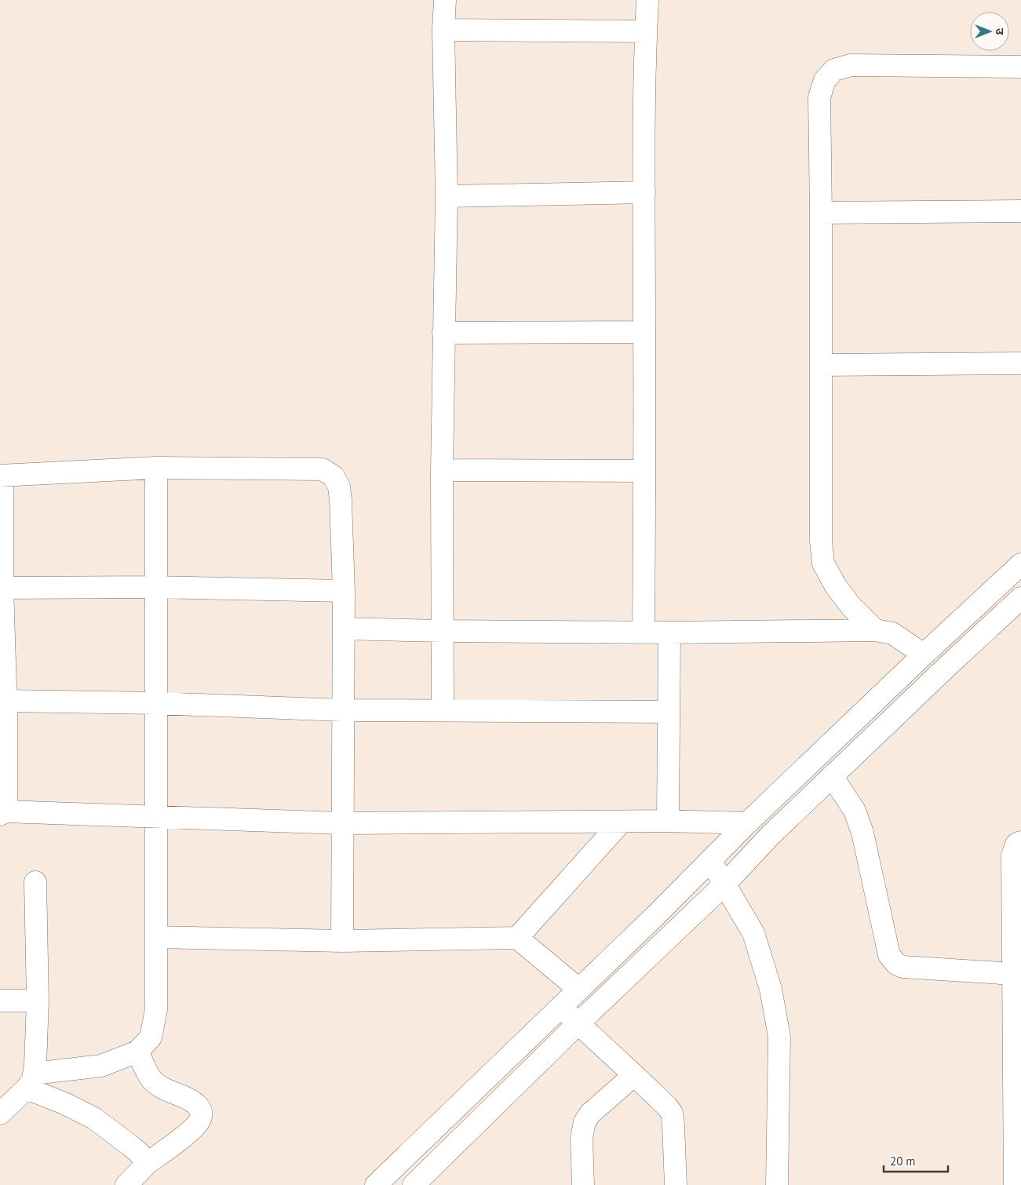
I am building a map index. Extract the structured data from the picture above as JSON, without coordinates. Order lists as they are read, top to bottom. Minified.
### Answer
{"scale_bar":"20 m","north":"right"}
